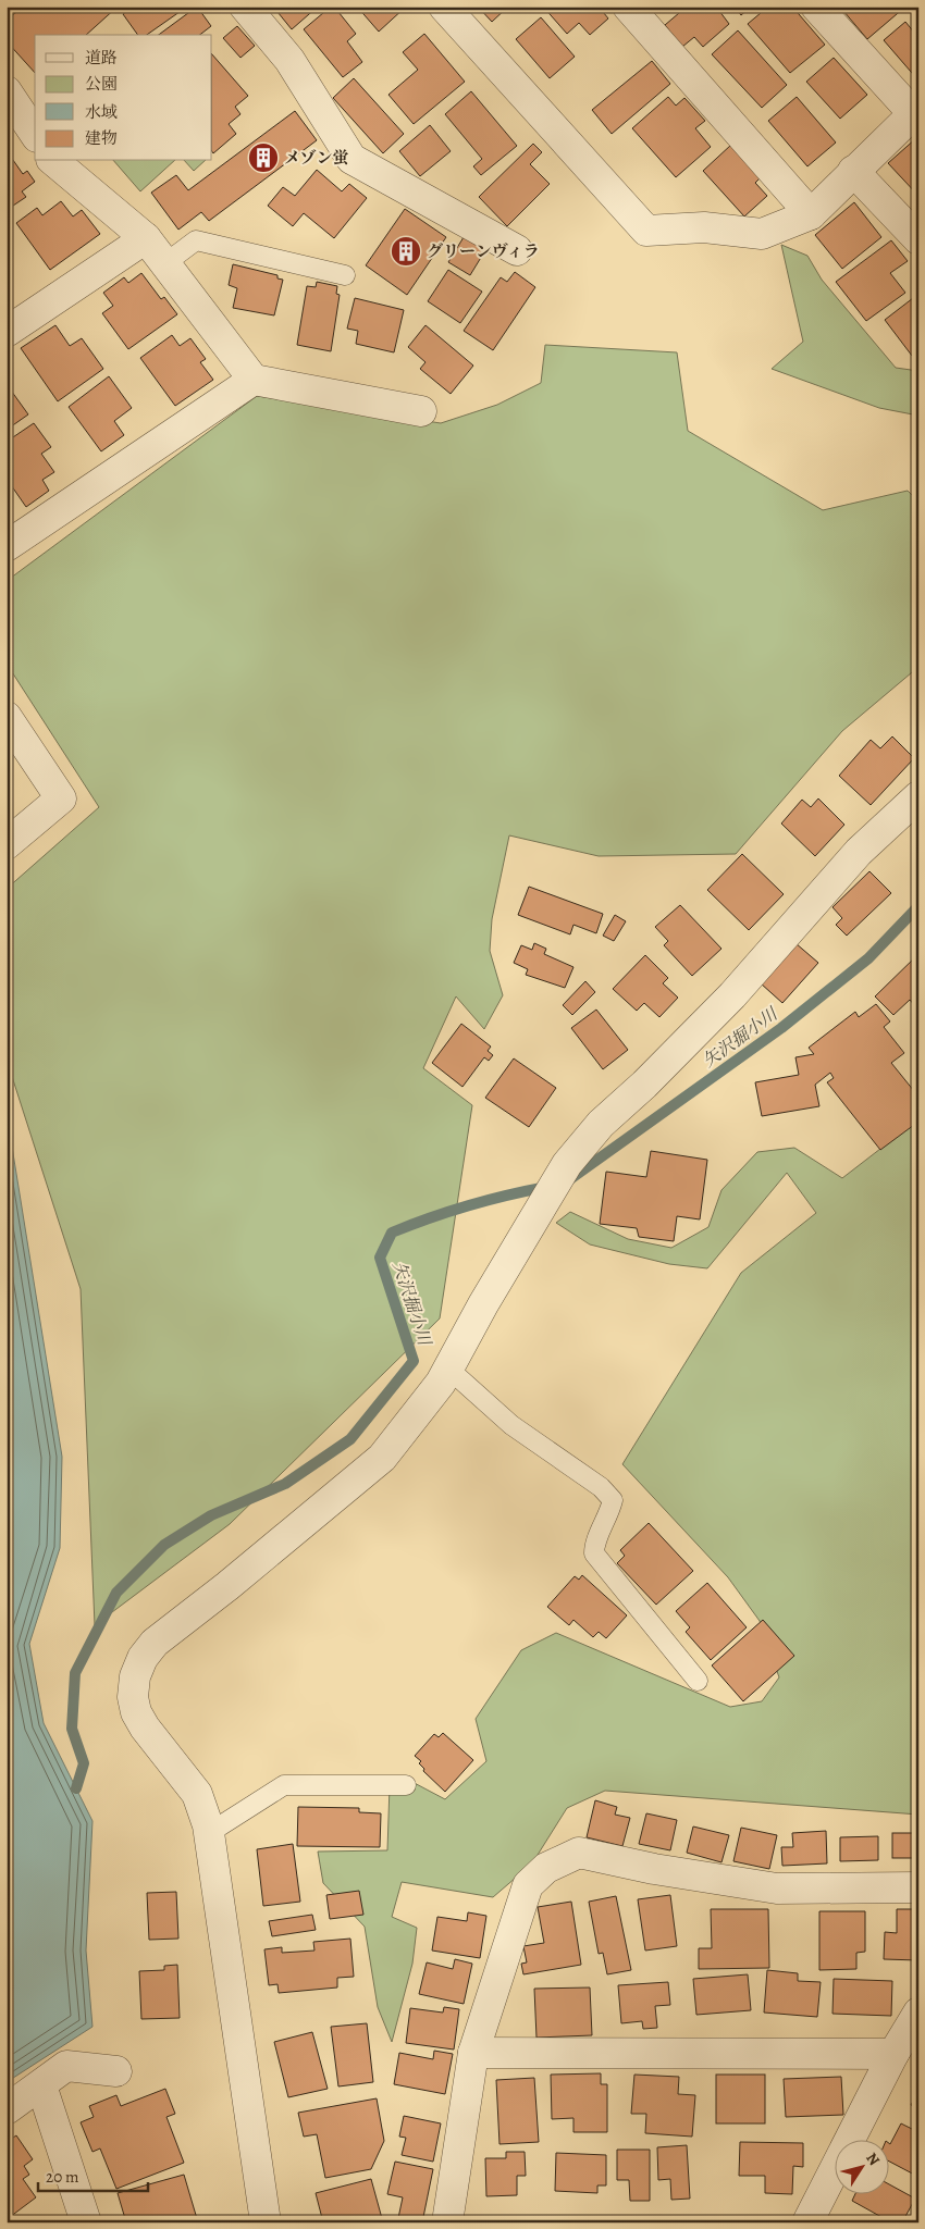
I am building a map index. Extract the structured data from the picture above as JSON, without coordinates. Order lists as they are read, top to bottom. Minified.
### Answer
{"water":["矢沢掘小川"],"places":{"building":["メゾン蛍","グリーンヴィラ"]},"legend":["道路","公園","水域","建物"],"scale_bar":"20 m","north":"top right"}
